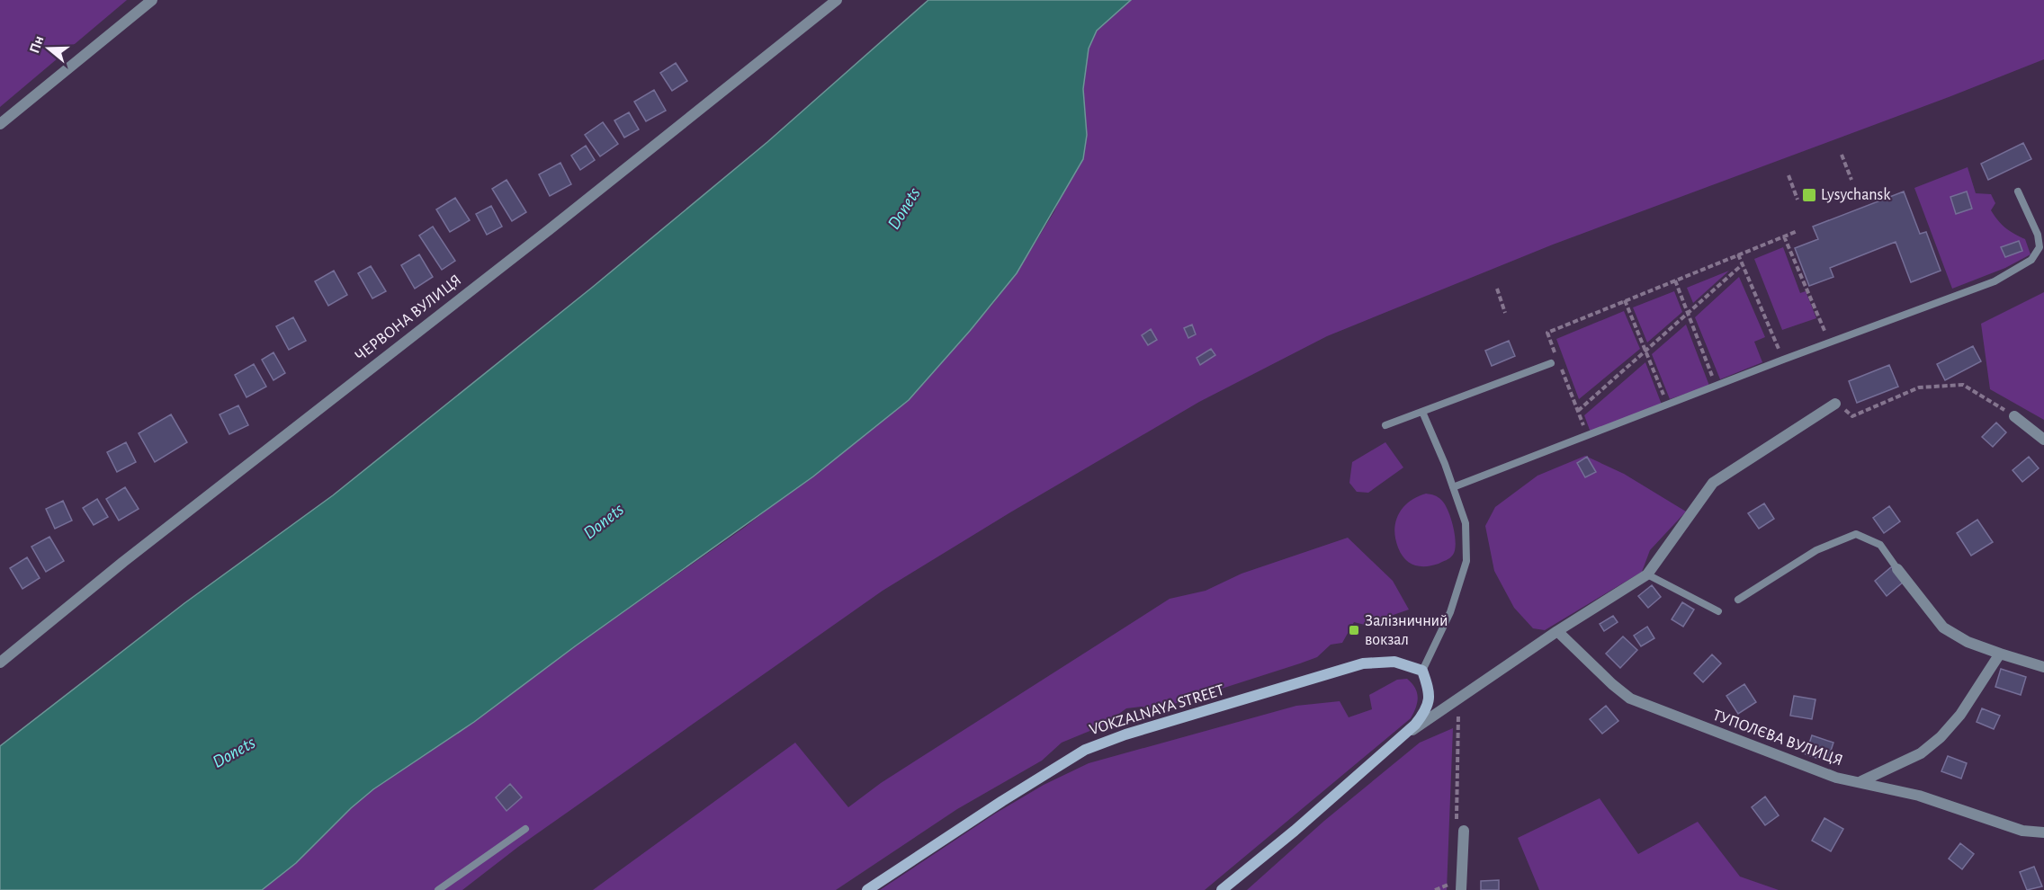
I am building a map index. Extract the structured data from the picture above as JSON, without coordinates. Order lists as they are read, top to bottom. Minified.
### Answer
{"streets":{"main road":["VOKZALNAYA STREET"],"street":["ЧЕРВОНА ВУЛИЦЯ","ТУПОЛЄВА ВУЛИЦЯ"]},"water":["Donets"],"places":{"transit":["Lysychansk","Залізничний вокзал"]},"north":"left"}
